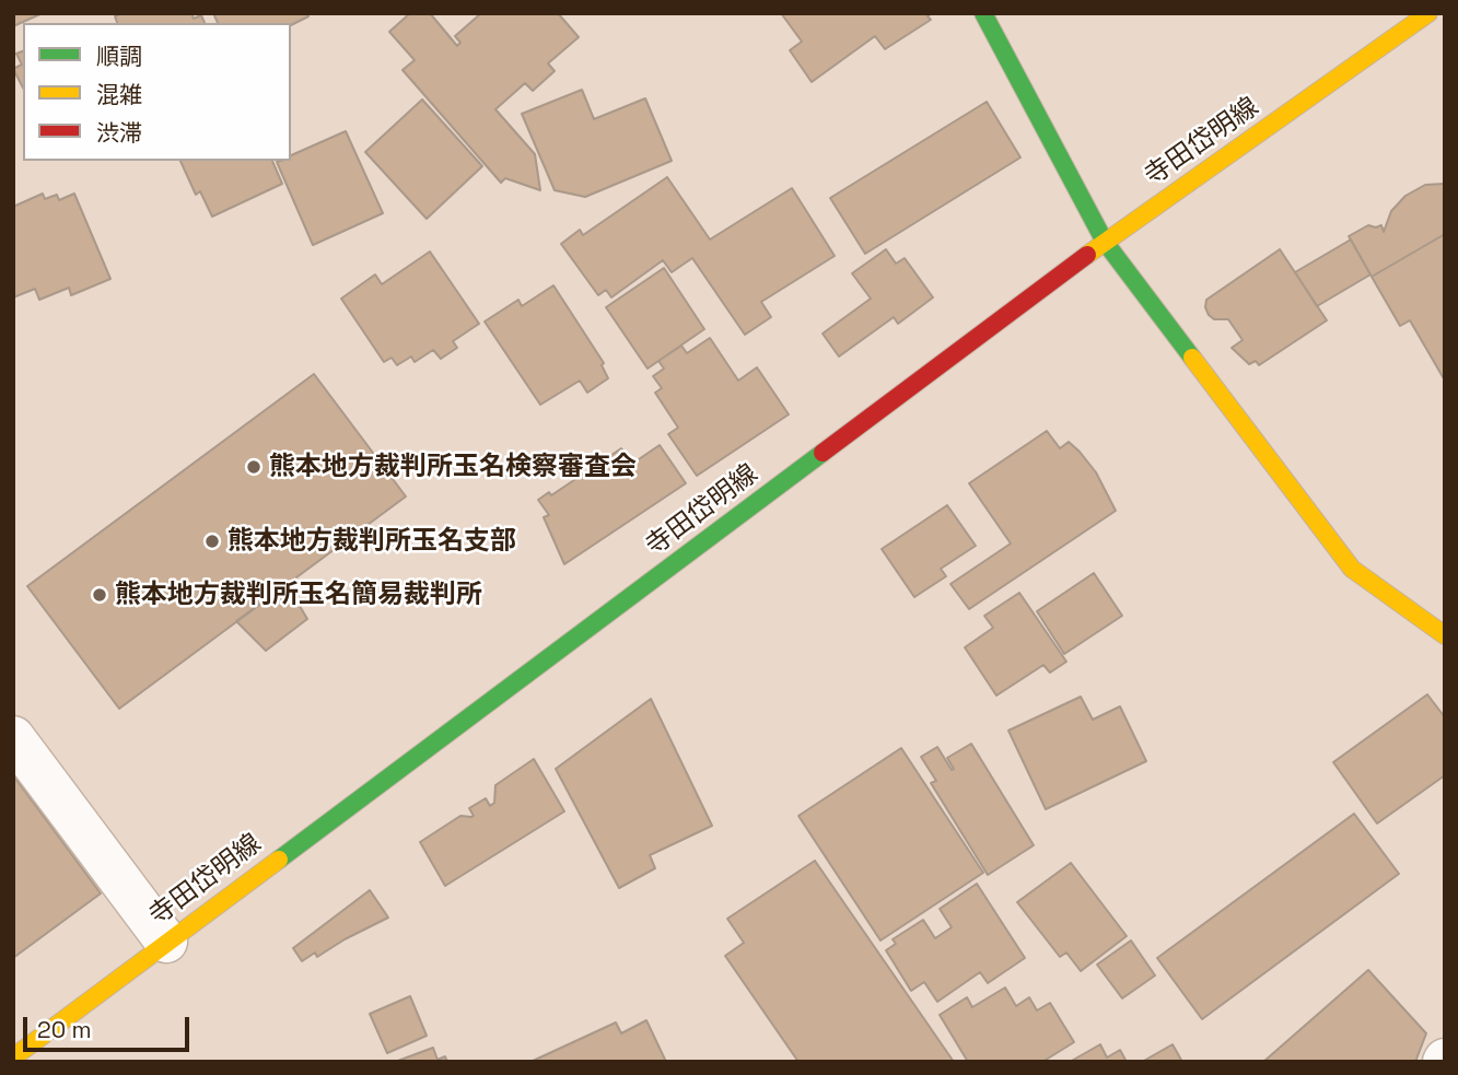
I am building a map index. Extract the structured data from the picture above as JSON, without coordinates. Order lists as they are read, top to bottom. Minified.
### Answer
{"streets":{"main road":["寺田岱明線"]},"places":["熊本地方裁判所玉名検察審査会","熊本地方裁判所玉名支部","熊本地方裁判所玉名簡易裁判所"],"legend":["順調","混雑","渋滞"],"scale_bar":"20 m"}
